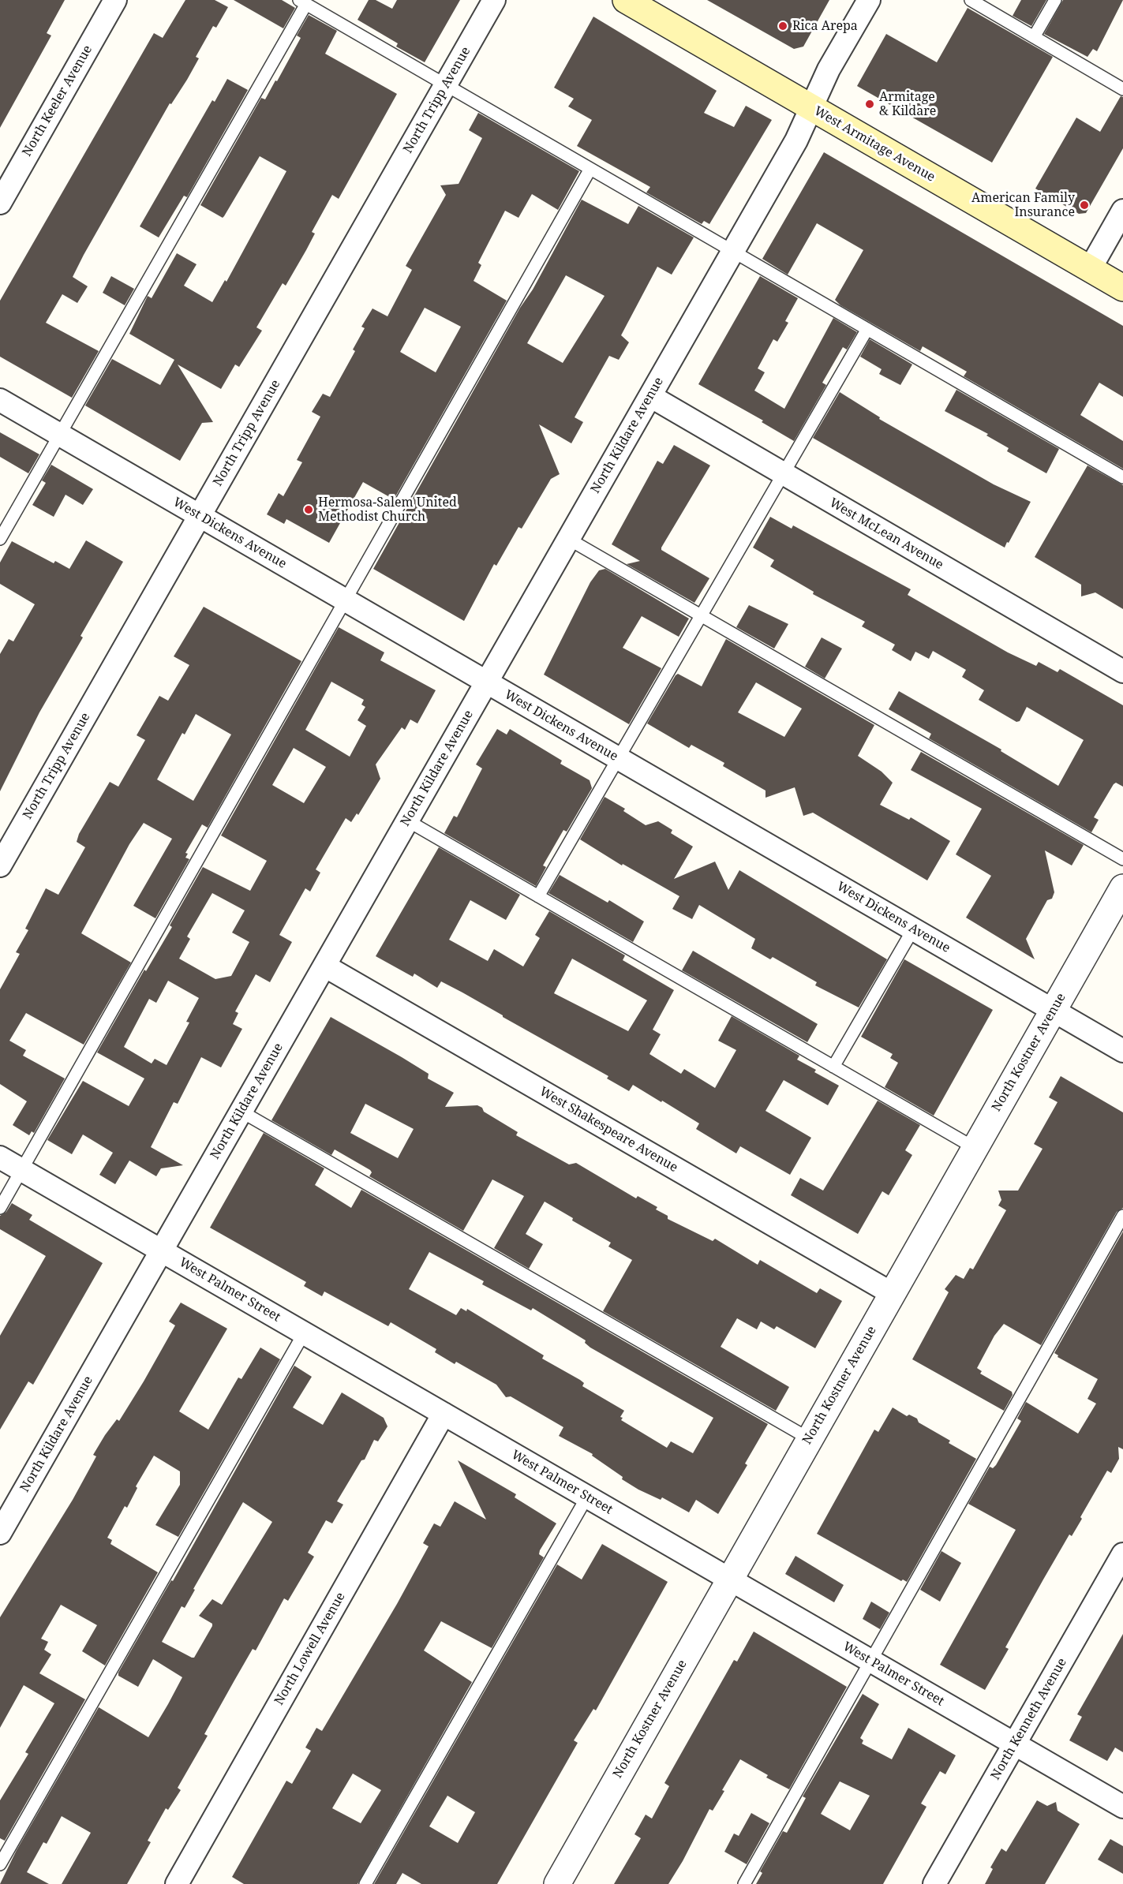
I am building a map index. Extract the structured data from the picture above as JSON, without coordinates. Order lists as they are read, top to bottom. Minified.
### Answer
{"streets":{"main road":["West Armitage Avenue"],"street":["North Tripp Avenue","North Keeler Avenue","North Kildare Avenue","West Dickens Avenue","West McLean Avenue","North Kostner Avenue","West Shakespeare Avenue","West Palmer Street","North Lowell Avenue","North Kenneth Avenue"]},"crossings":[["North Tripp Avenue","West Dickens Avenue"],["West Armitage Avenue","North Kildare Avenue"],["North Kildare Avenue","West Dickens Avenue"],["North Kildare Avenue","West McLean Avenue"],["North Kildare Avenue","West Shakespeare Avenue"],["North Kildare Avenue","West Palmer Street"],["West Dickens Avenue","North Kostner Avenue"],["North Kostner Avenue","West Shakespeare Avenue"],["North Kostner Avenue","West Palmer Street"],["West Palmer Street","North Lowell Avenue"],["West Palmer Street","North Kenneth Avenue"]],"places":["Rica Arepa","Armitage & Kildare","American Family Insurance","Hermosa-Salem United Methodist Church"]}
